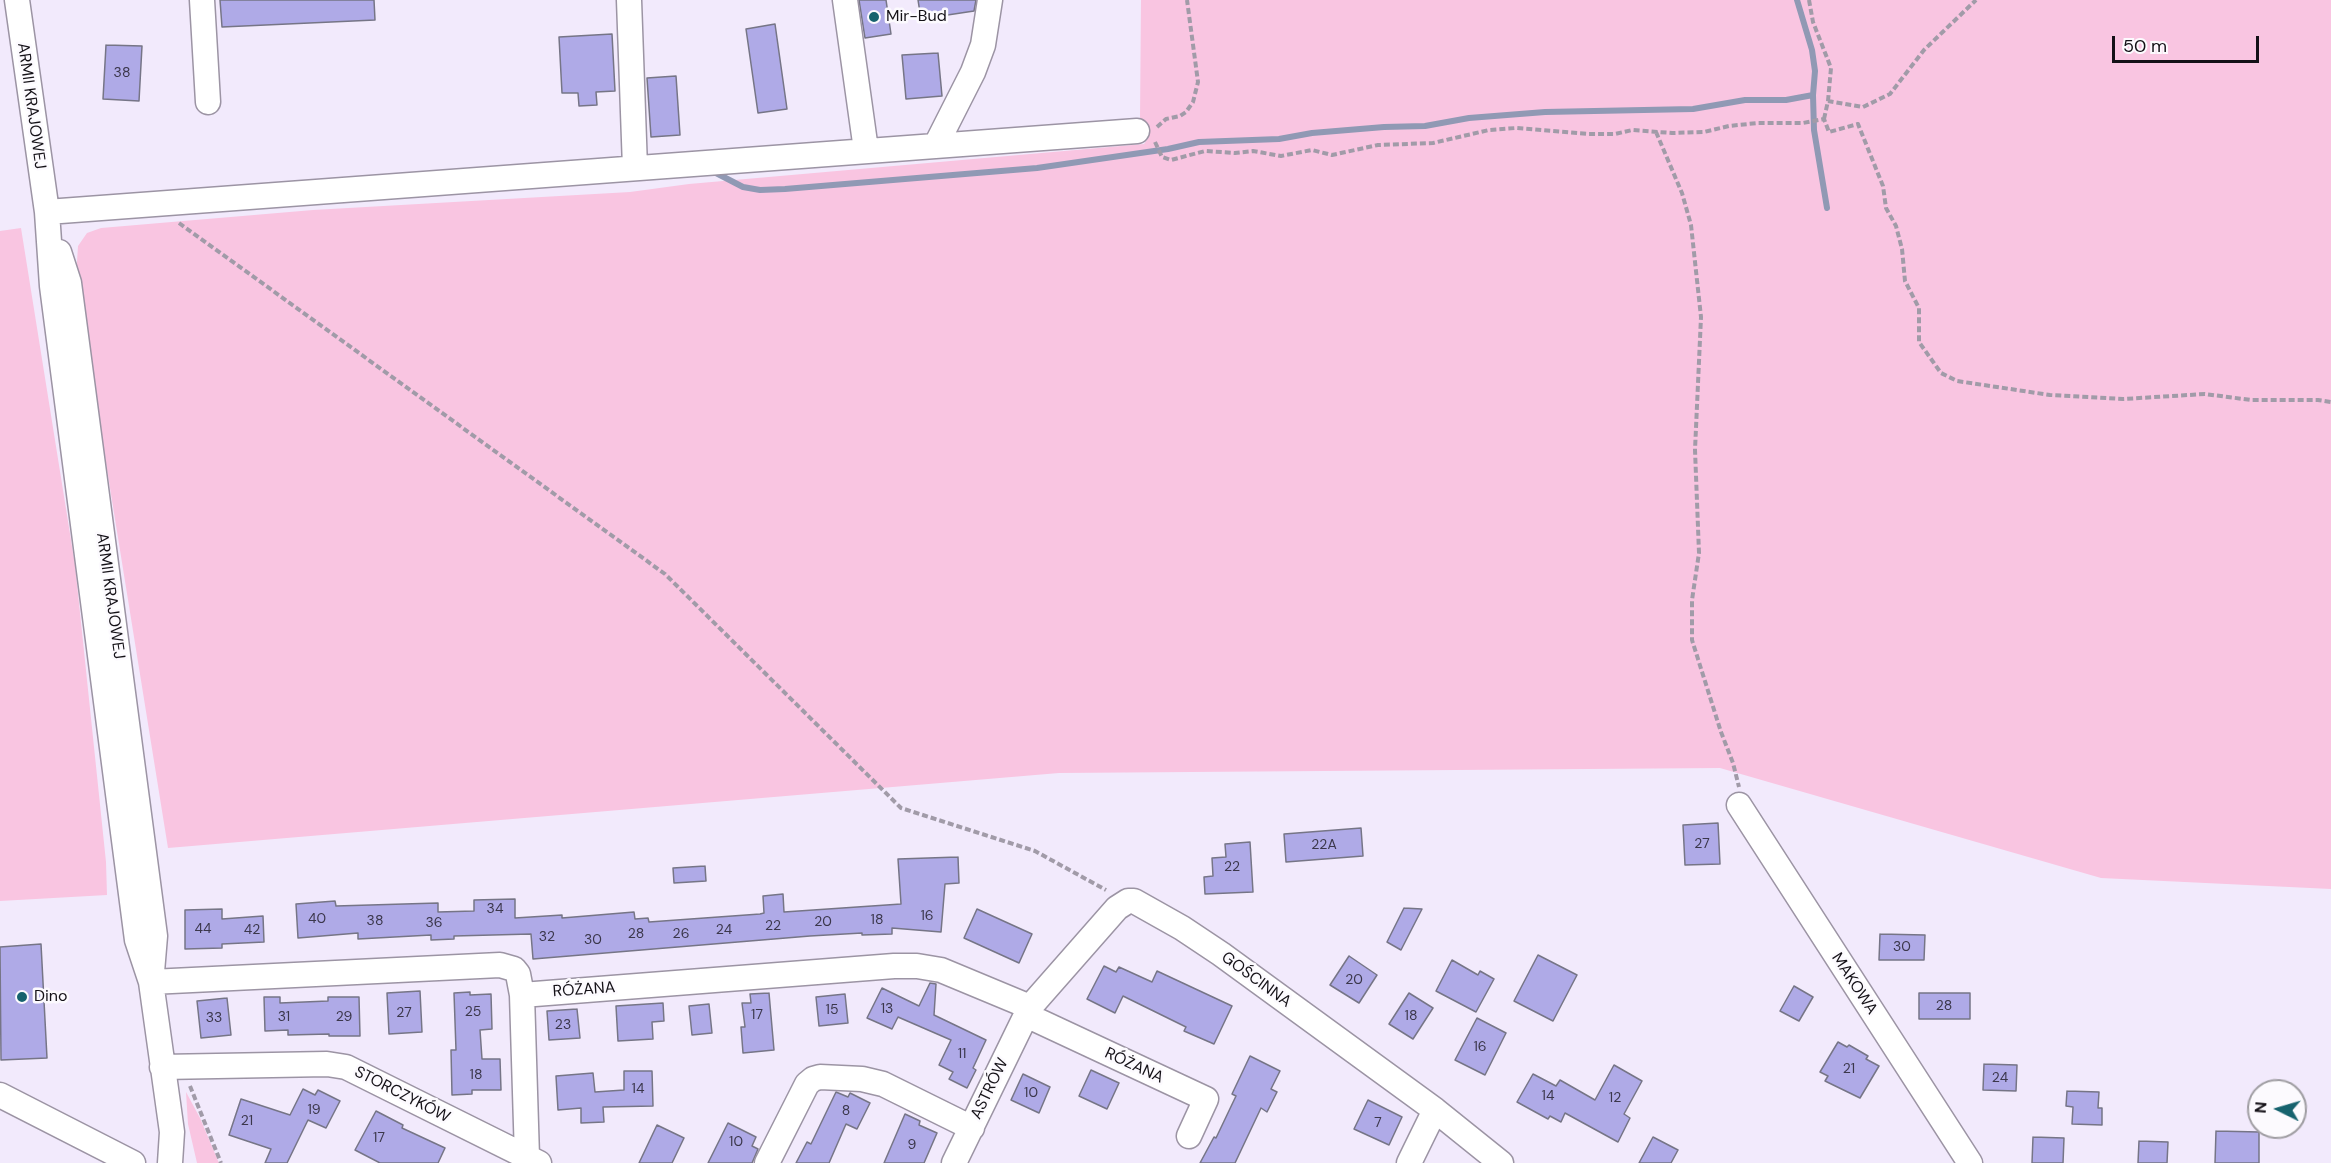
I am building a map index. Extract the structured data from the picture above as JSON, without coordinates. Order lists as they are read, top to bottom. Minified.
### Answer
{"streets":{"street":["ARMII KRAJOWEJ","GOŚCINNA","MAKOWA","RÓŻANA","ASTRÓW","STORCZYKÓW"]},"crossings":[["ARMII KRAJOWEJ","STORCZYKÓW"],["RÓŻANA","ASTRÓW"],["RÓŻANA","STORCZYKÓW"]],"places":["Mir-Bud","Dino"],"house_numbers":["38","27","22A","22","34","16","40","18","38","20","36","22","44","42","24","28","26","32","30","30","20","28","13","15","25","27","17","18","31","29","33","23","16","11","21","18","24","14","10","14","12","19","8","21","7","17","10","9"],"scale_bar":"50 m","north":"left"}
